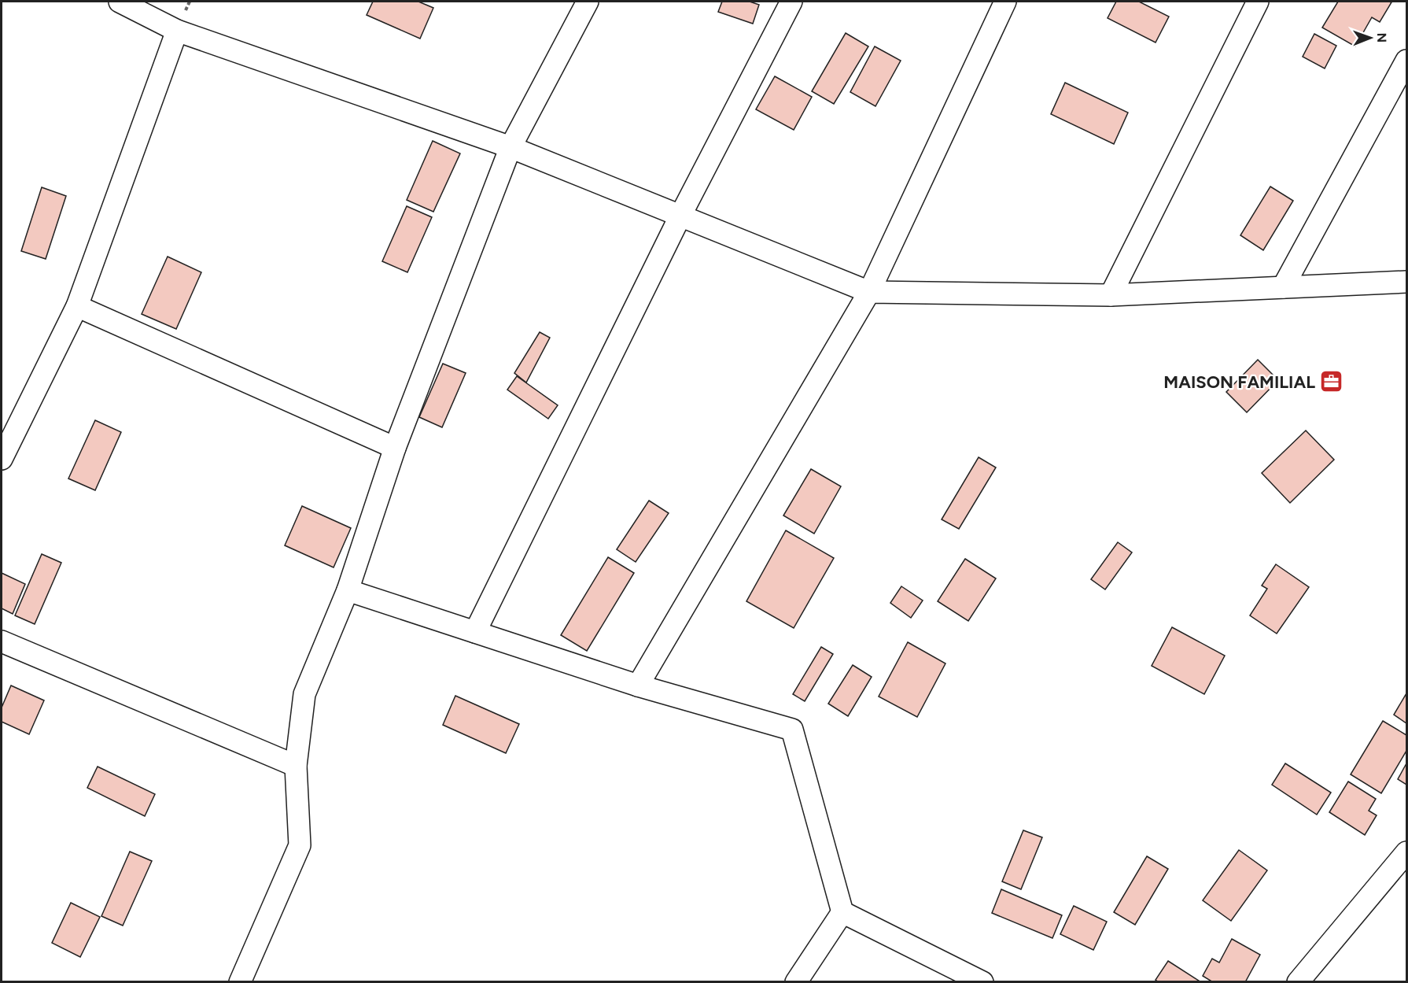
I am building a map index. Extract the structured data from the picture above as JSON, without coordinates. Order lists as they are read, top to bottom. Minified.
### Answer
{"places":{"office":["MAISON FAMILIAL"]},"north":"right"}
